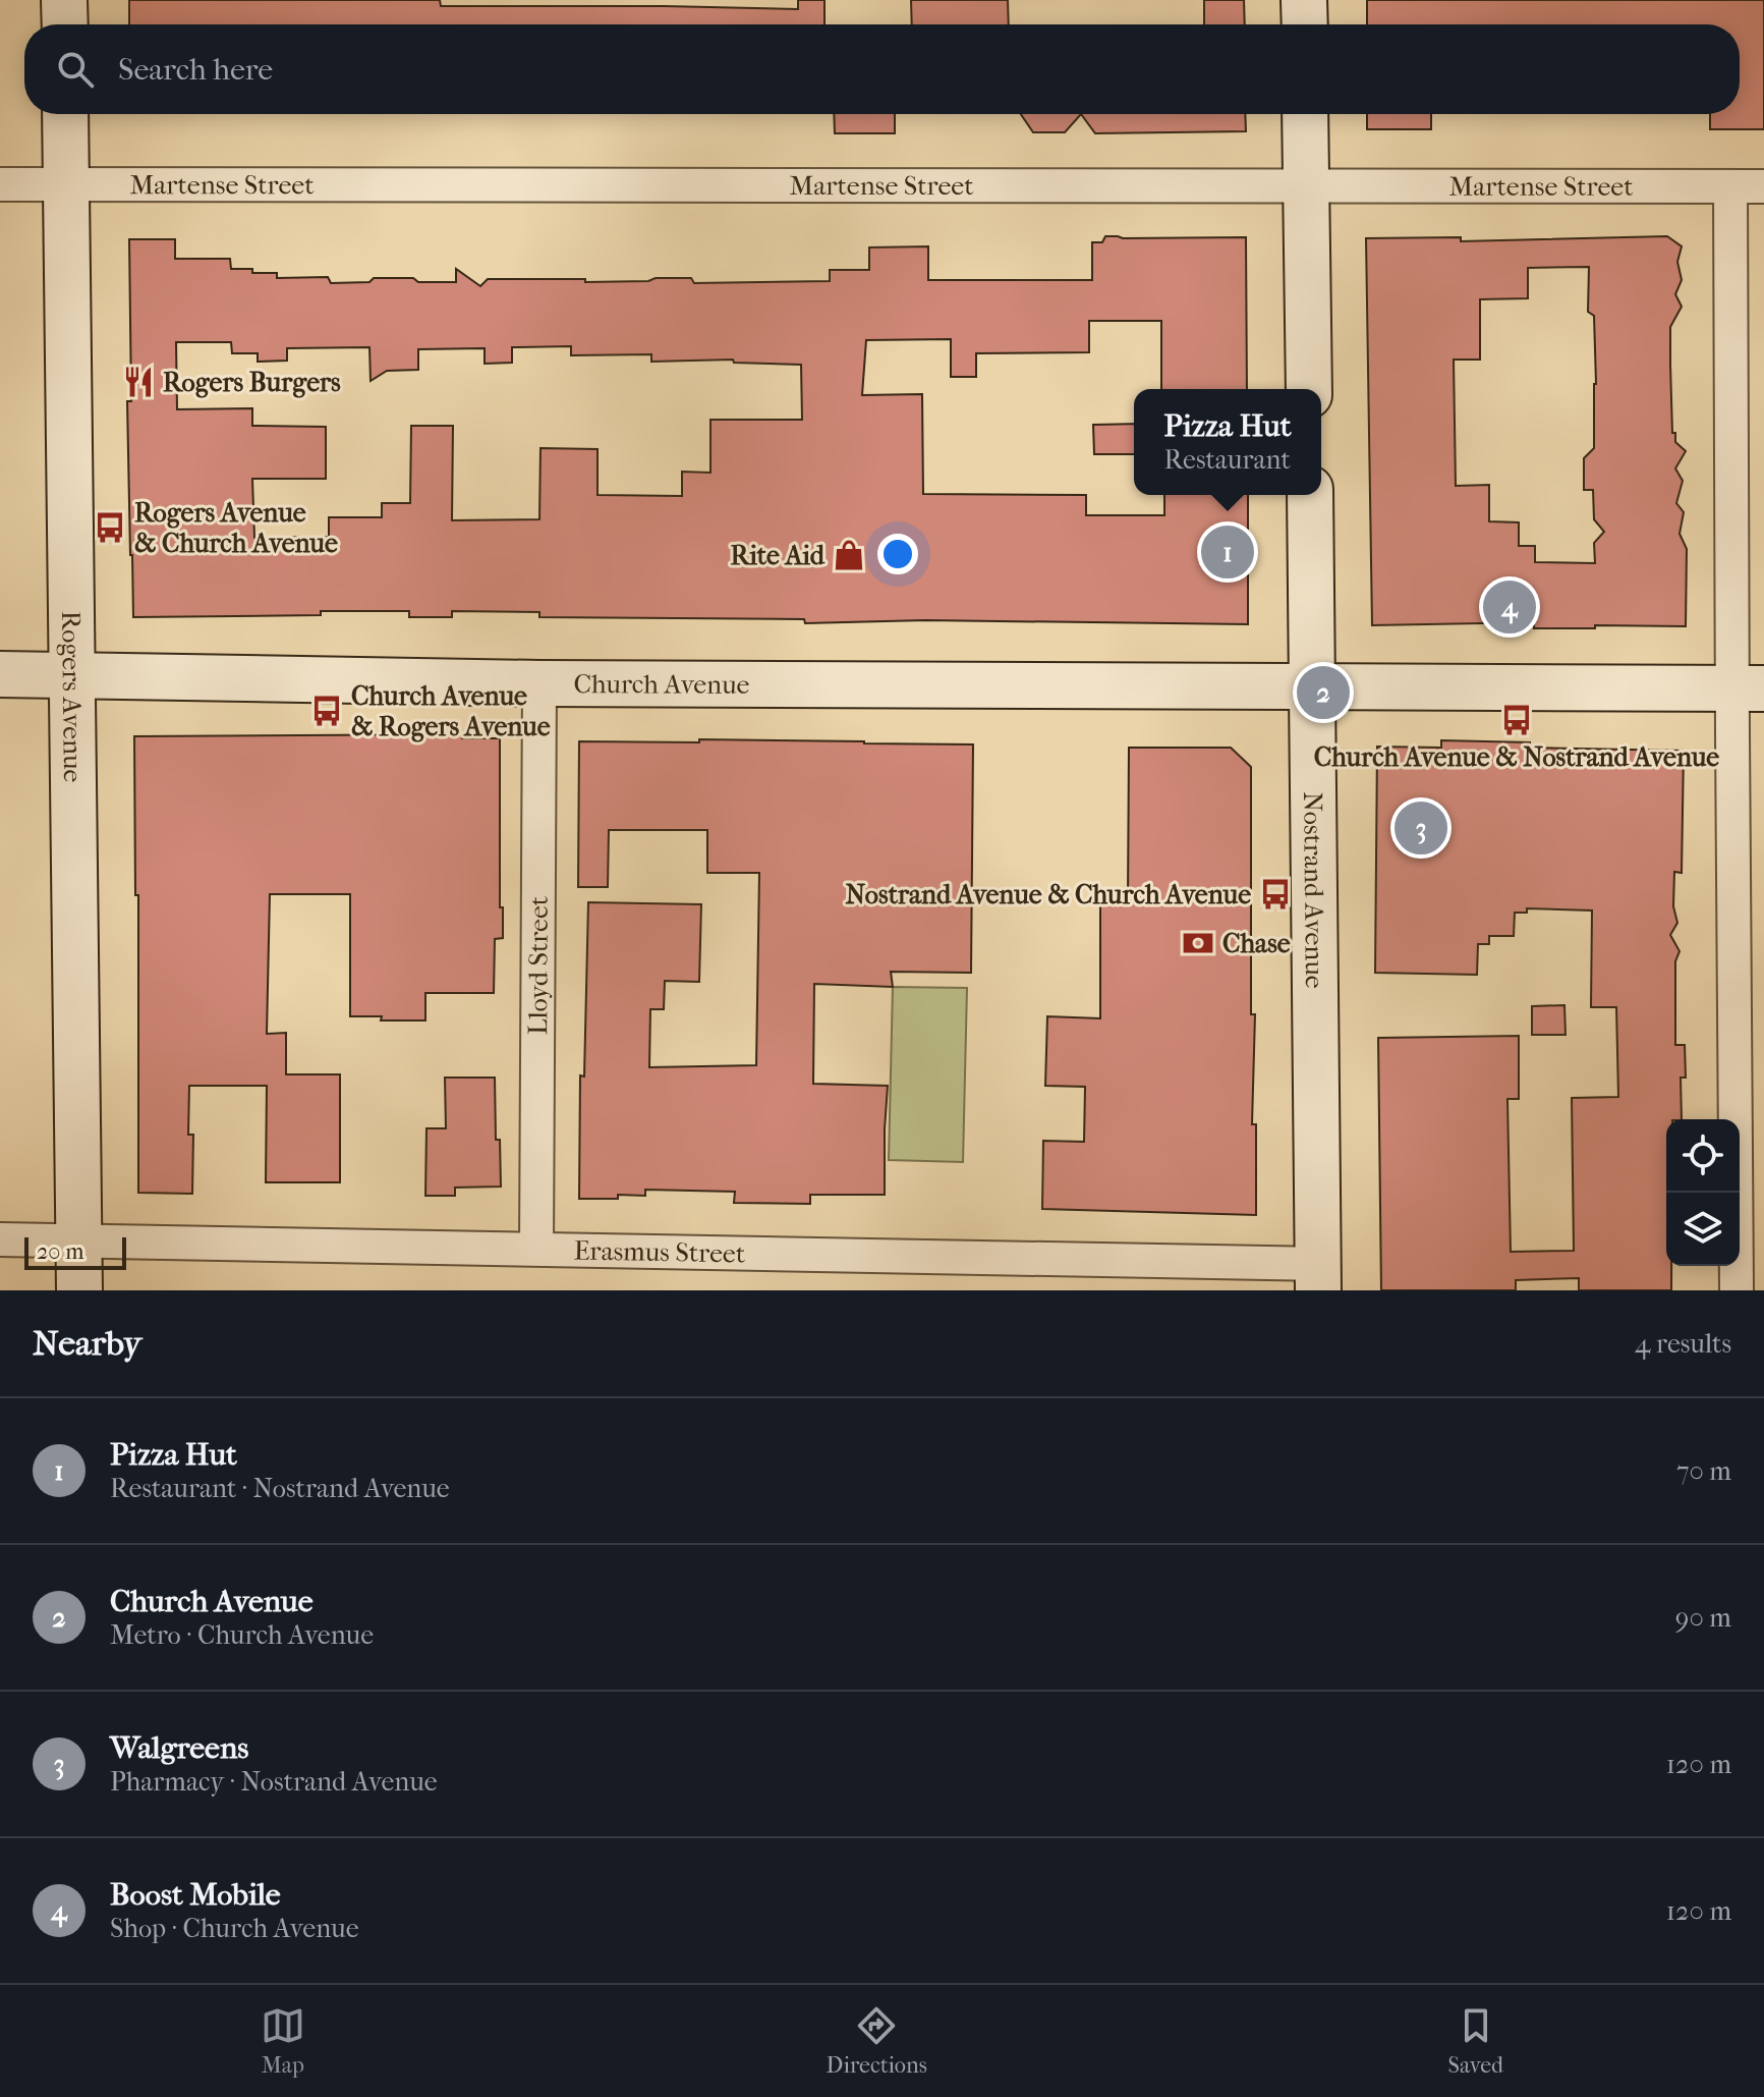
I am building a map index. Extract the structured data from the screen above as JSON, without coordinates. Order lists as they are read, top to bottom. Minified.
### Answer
{"streets":{"main road":["Church Avenue","Rogers Avenue","Nostrand Avenue"],"street":["Martense Street","Lloyd Street","Erasmus Street"]},"crossings":[["Martense Street","Rogers Avenue"],["Church Avenue","Rogers Avenue"],["Church Avenue","Nostrand Avenue"],["Church Avenue","Lloyd Street"],["Rogers Avenue","Erasmus Street"],["Nostrand Avenue","Erasmus Street"],["Lloyd Street","Erasmus Street"]],"places":{"restaurant":["Rogers Burgers"],"bus stop":["Rogers Avenue & Church Avenue","Church Avenue & Rogers Avenue","Church Avenue & Nostrand Avenue","Nostrand Avenue & Church Avenue"],"shop":["Rite Aid"],"bank":["Chase"]},"scale_bar":"20 m","page":{"search":"Search here","popup":["Pizza Hut","Restaurant"],"pins":["1","4","2","3"],"scale":"20 m","heading":["Nearby","4 results"],"list":[{"mark":"1","name":"Pizza Hut","note":"Restaurant · Nostrand Avenue","value":"70 m"},{"mark":"2","name":"Church Avenue","note":"Metro · Church Avenue","value":"90 m"},{"mark":"3","name":"Walgreens","note":"Pharmacy · Nostrand Avenue","value":"120 m"},{"mark":"4","name":"Boost Mobile","note":"Shop · Church Avenue","value":"120 m"}],"nav":["Map","Directions","Saved"]}}
